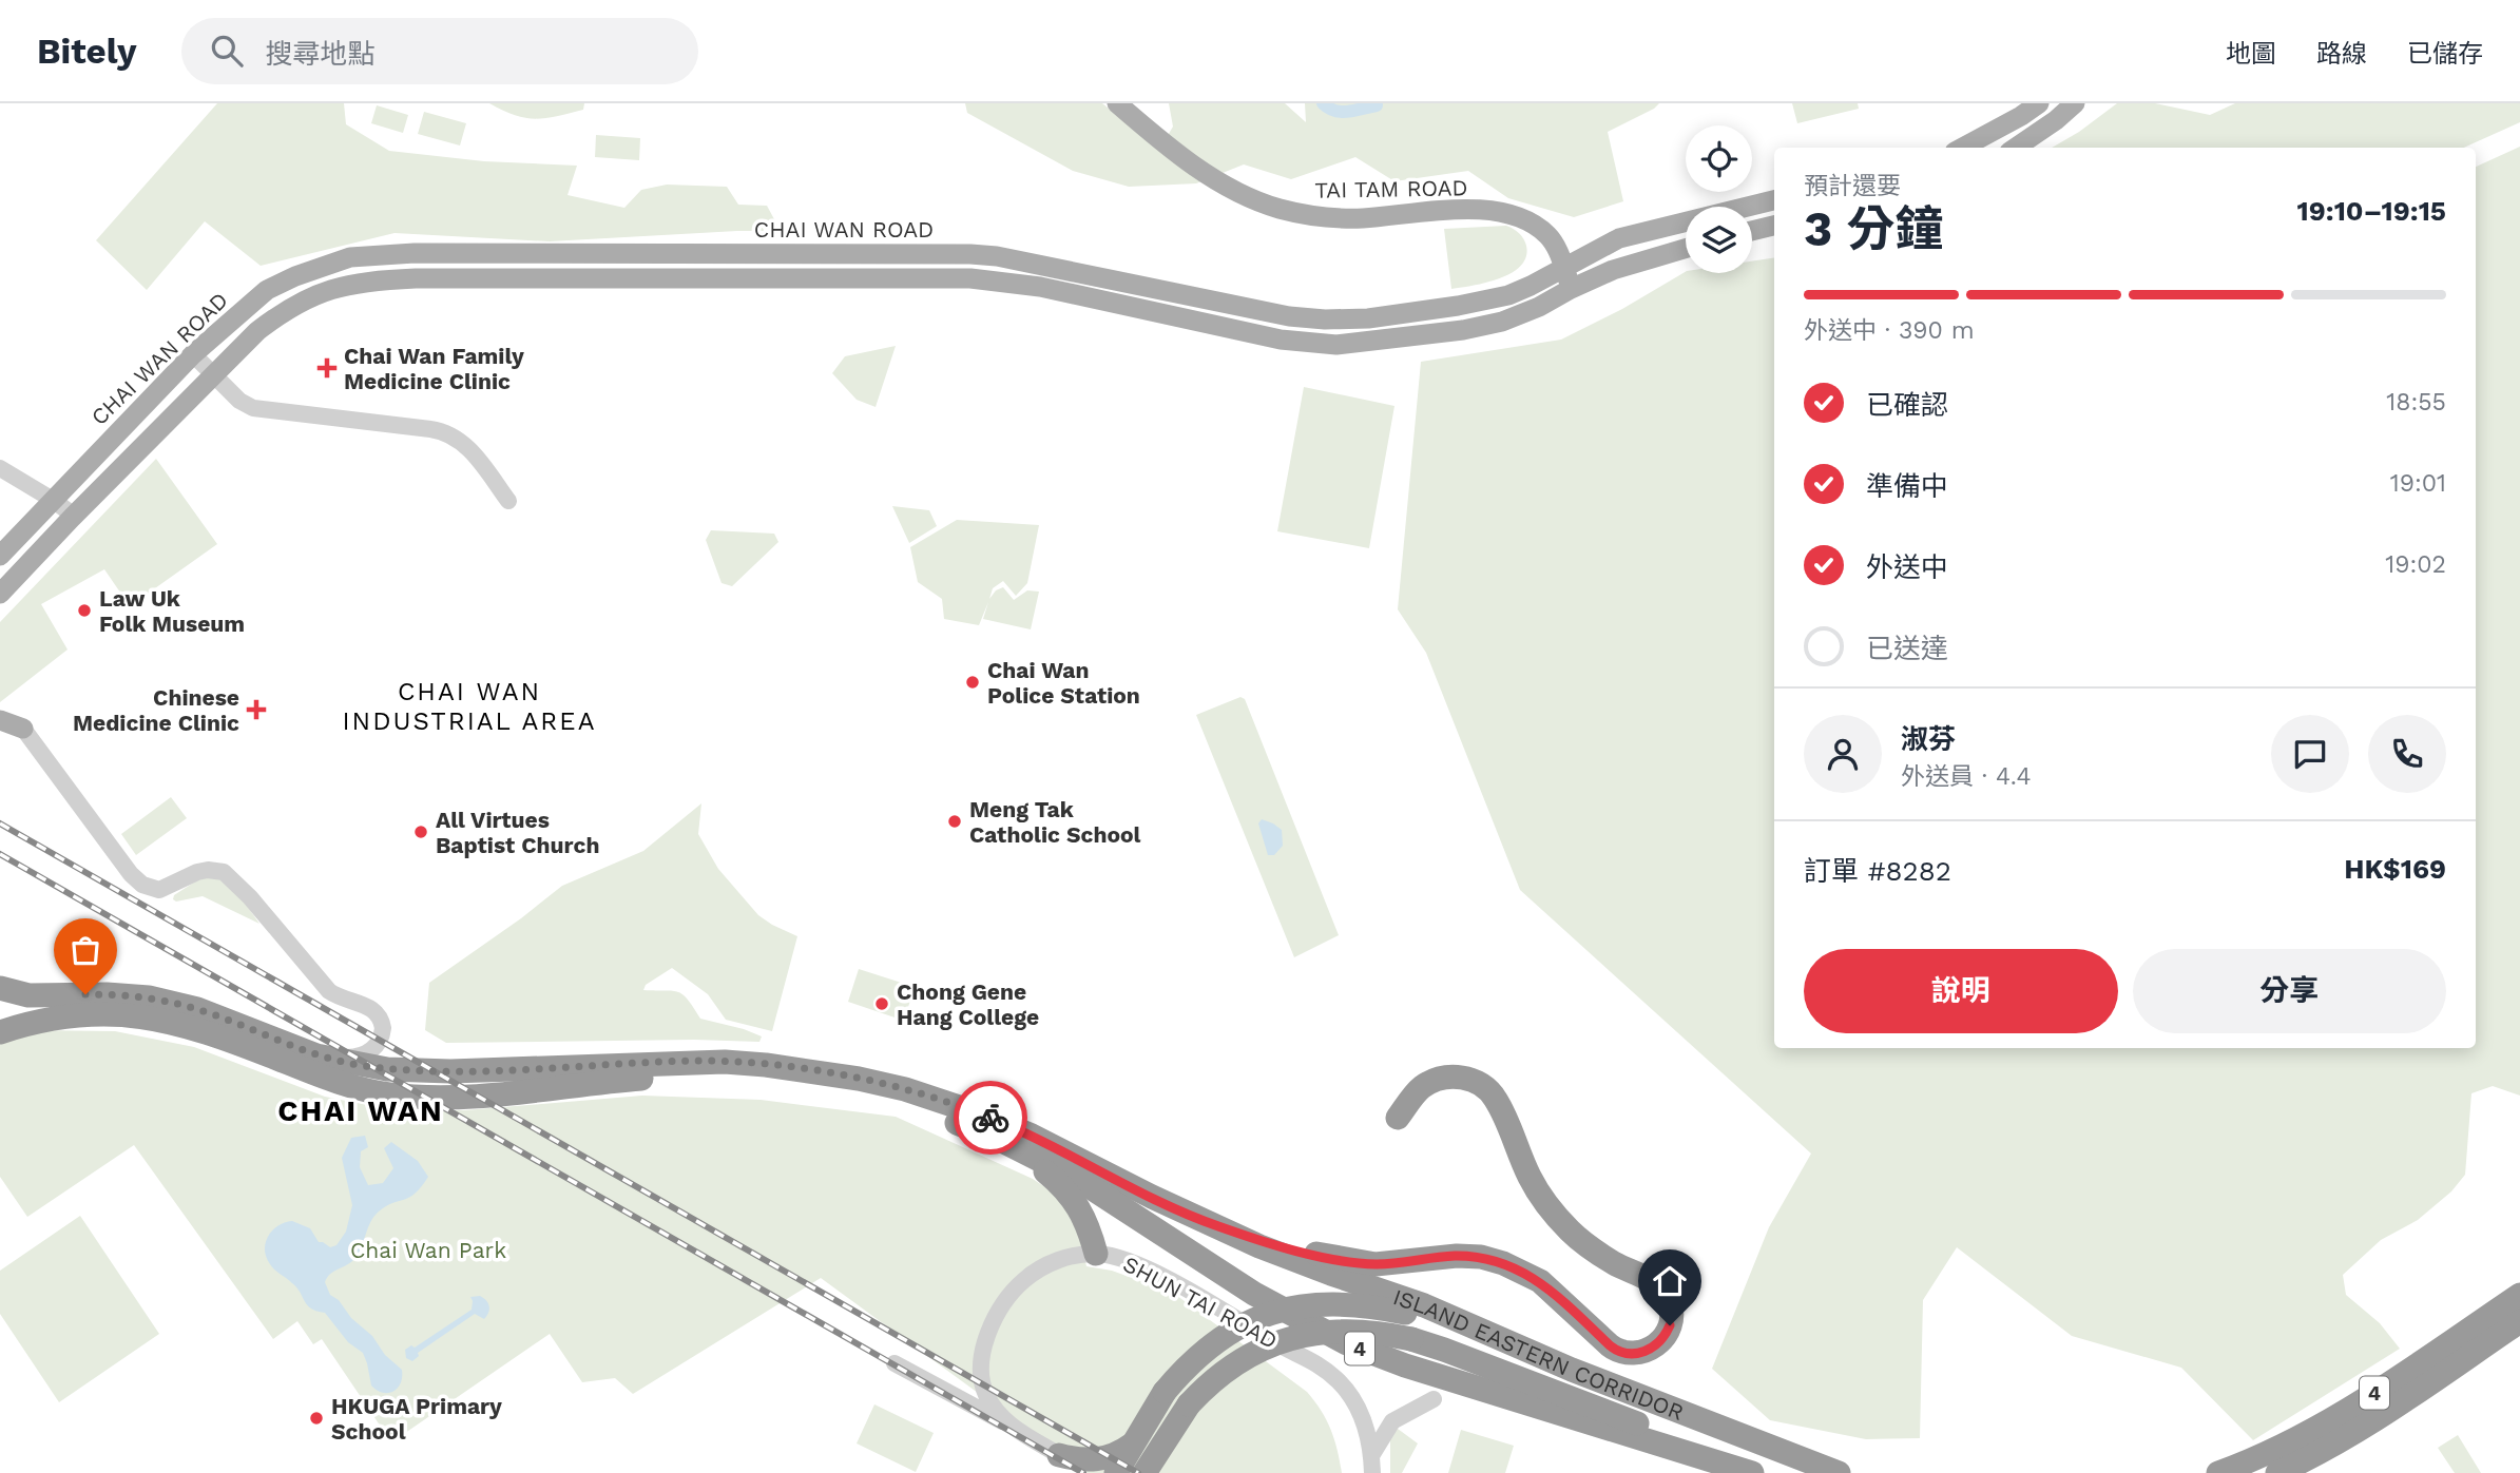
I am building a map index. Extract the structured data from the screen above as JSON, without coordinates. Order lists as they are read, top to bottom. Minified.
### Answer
{"streets":{"highway":["4","ISLAND EASTERN CORRIDOR"],"main road":["TAI TAM ROAD","CHAI WAN ROAD"],"street":["SHUN TAI ROAD"]},"crossings":[["TAI TAM ROAD","CHAI WAN ROAD"]],"districts":["CHAI WAN INDUSTRIAL AREA","CHAI WAN"],"parks":["Chai Wan Park"],"places":{"health":["Chai Wan Family Medicine Clinic","Chinese Medicine Clinic"],"other":["Law Uk Folk Museum","Chai Wan Police Station","Meng Tak Catholic School","All Virtues Baptist Church","Chong Gene Hang College","HKUGA Primary School"]},"page":{"header":"Bitely","search":"搜尋地點","nav":["地圖","路線","已儲存"],"heading":["3 分鐘","預計還要","19:10–19:15"],"panel":["淑芬","外送員 · 4.4","訂單 #8282","HK$169"],"bar":"外送中 · 390 m","list":[["已確認","18:55"],["準備中","19:01"],["外送中","19:02"],"已送達"],"buttons":["說明","分享"]}}
